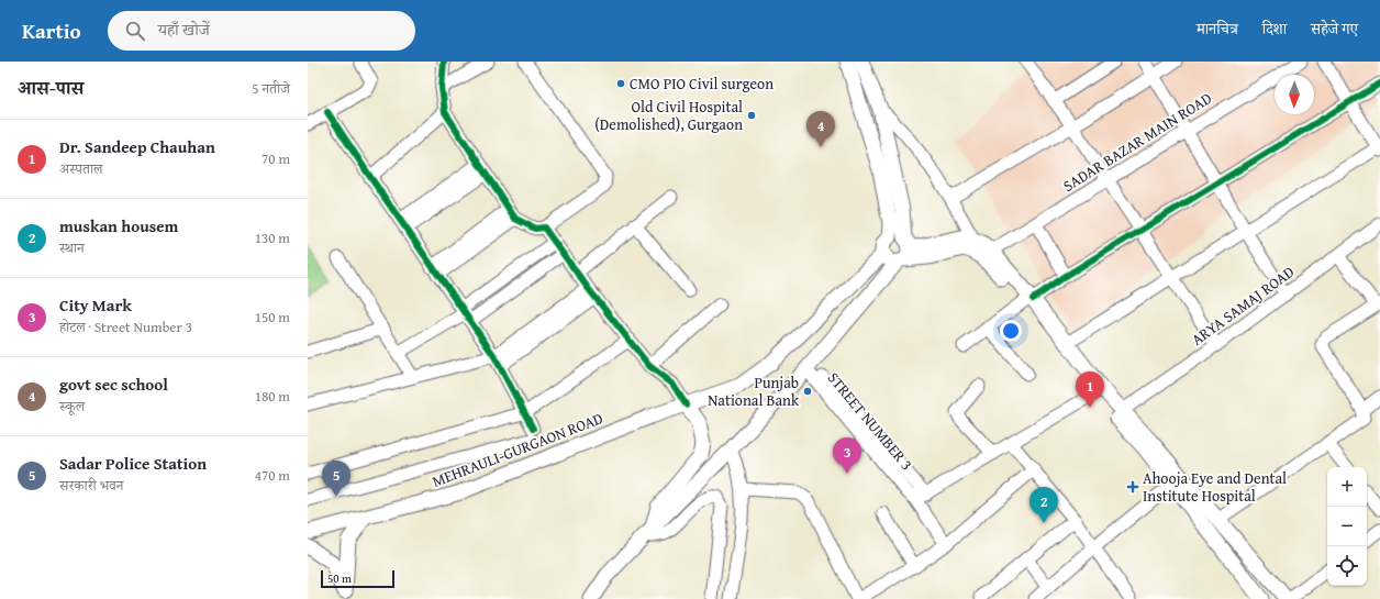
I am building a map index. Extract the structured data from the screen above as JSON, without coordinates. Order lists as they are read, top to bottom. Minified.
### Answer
{"streets":{"main road":["MEHRAULI-GURGAON ROAD"],"street":["SADAR BAZAR MAIN ROAD","ARYA SAMAJ ROAD","STREET NUMBER 3"]},"places":{"other":["CMO PIO Civil surgeon","Old Civil Hospital (Demolished), Gurgaon","Punjab National Bank"],"health":["Ahooja Eye and Dental Institute Hospital"]},"scale_bar":"50 m","north":"bottom","page":{"header":"Kartio","search":"यहाँ खोजें","nav":["मानचित्र","दिशा","सहेजे गए"],"heading":["आस-पास","5 नतीजे"],"pins":["4","1","3","5","2"],"list":[{"mark":"1","name":"Dr. Sandeep Chauhan","note":"अस्पताल","value":"70 m"},{"mark":"2","name":"muskan housem","note":"स्थान","value":"130 m"},{"mark":"3","name":"City Mark","note":"होटल · Street Number 3","value":"150 m"},{"mark":"4","name":"govt sec school","note":"स्कूल","value":"180 m"},{"mark":"5","name":"Sadar Police Station","note":"सरकारी भवन","value":"470 m"}],"map_buttons":["+","−"],"scale":"50 m"}}
